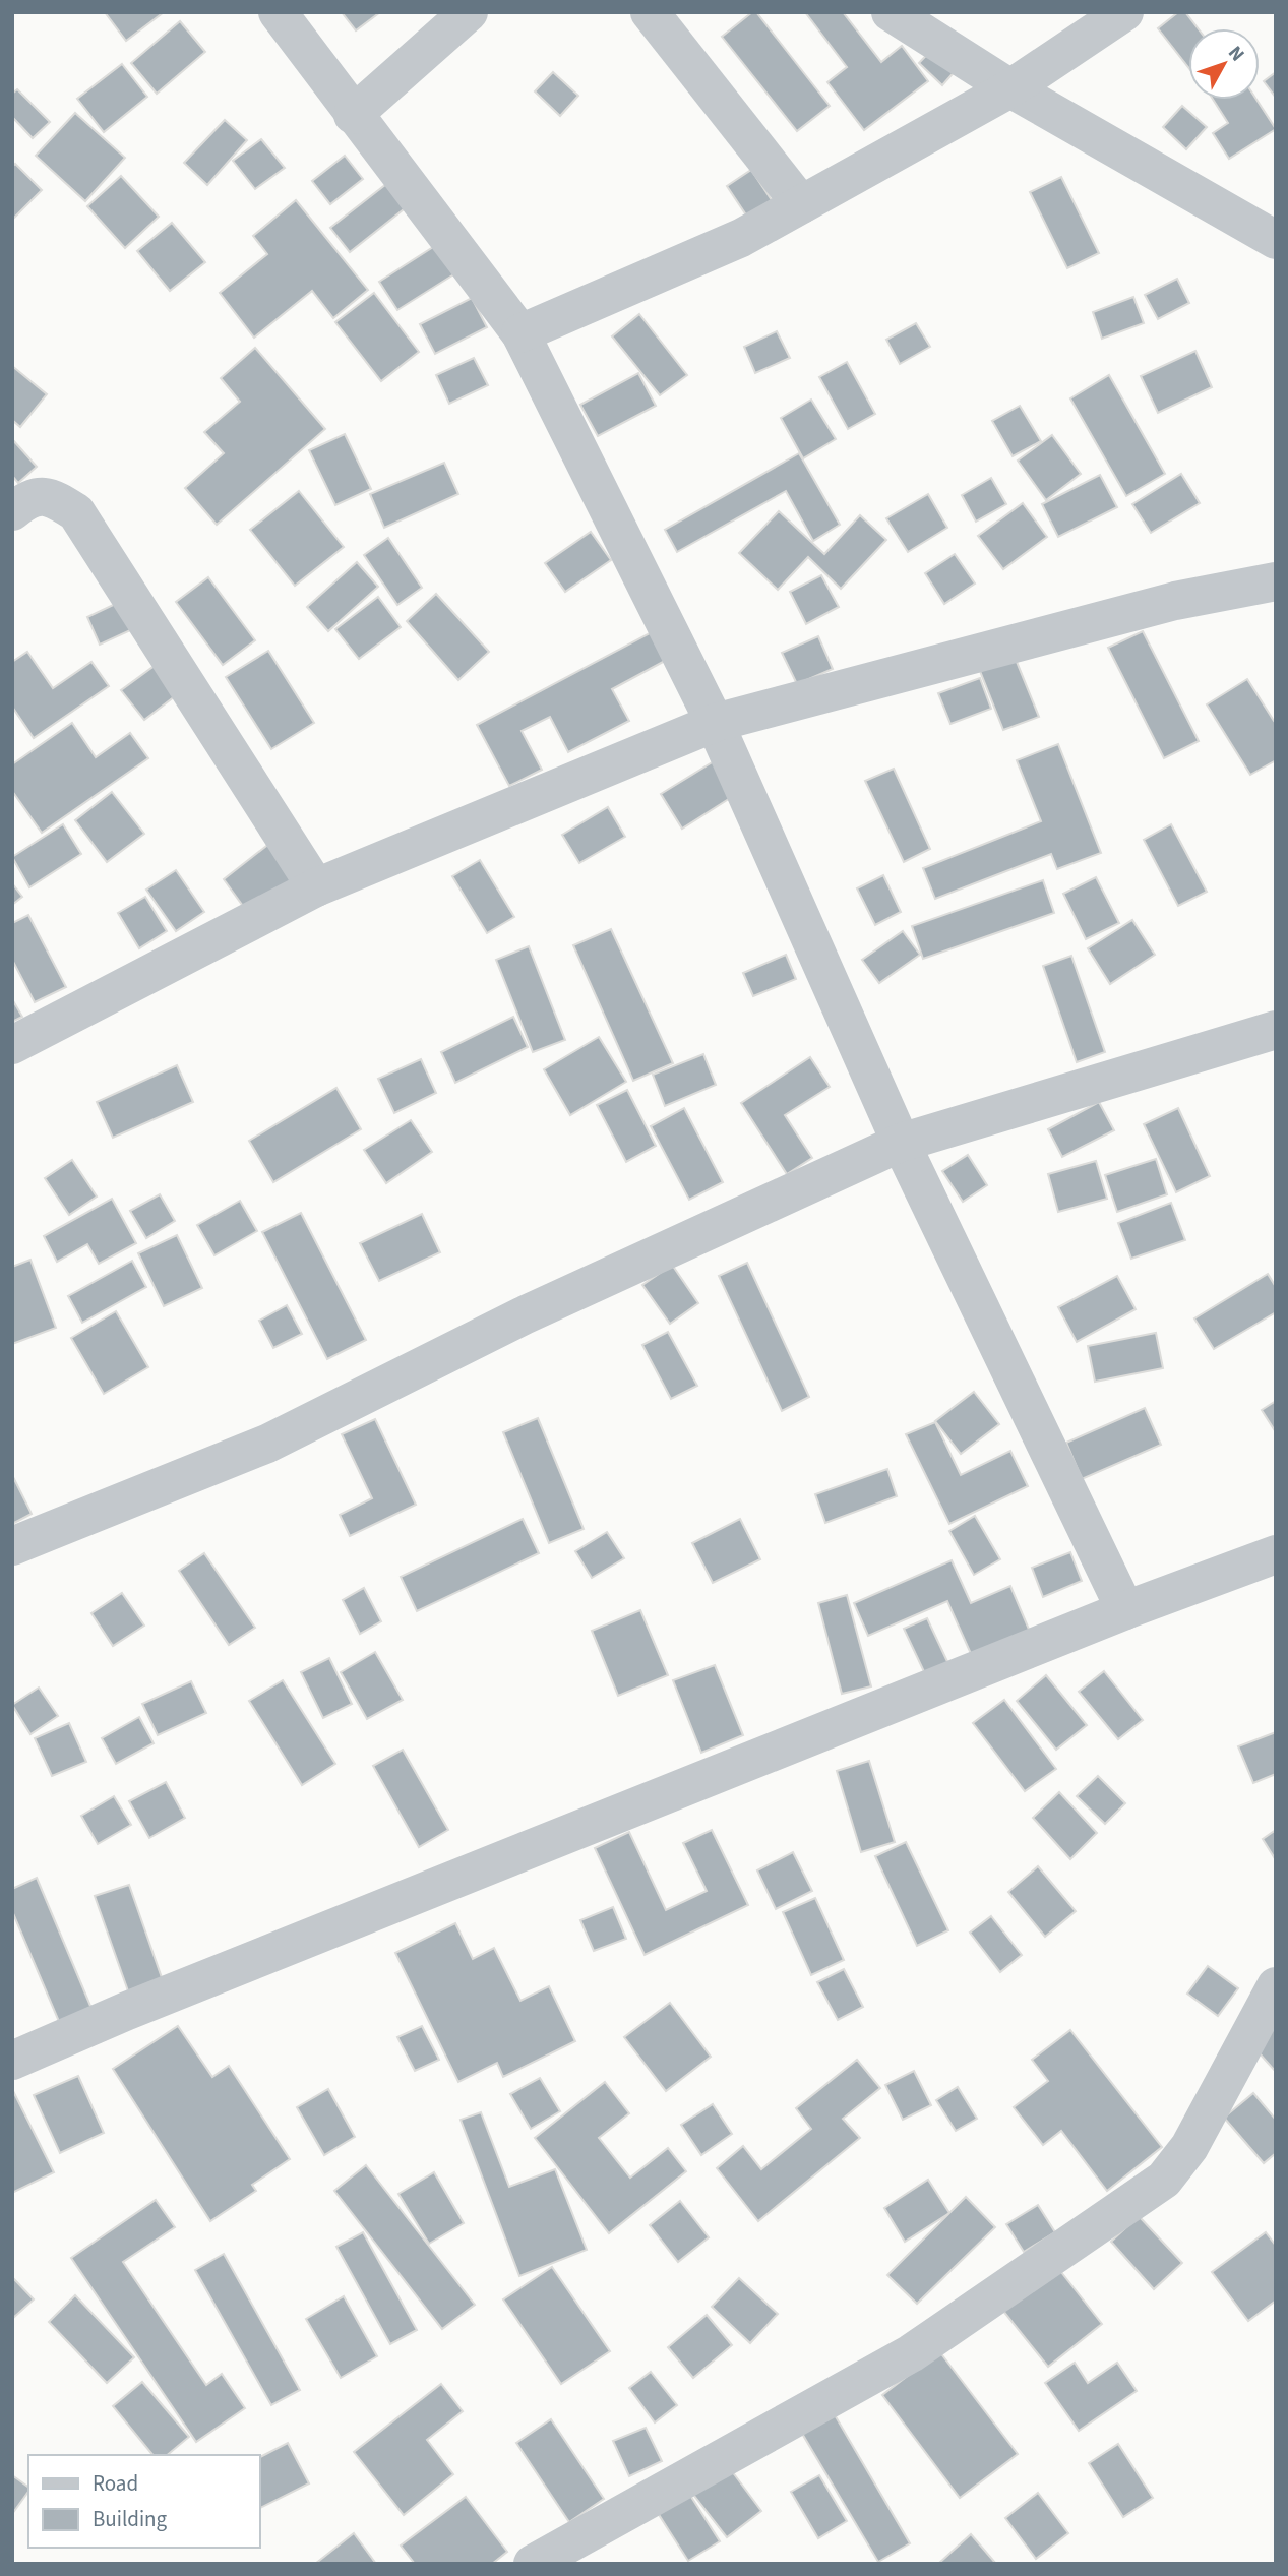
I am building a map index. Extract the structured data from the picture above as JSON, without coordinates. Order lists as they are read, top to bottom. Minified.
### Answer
{"legend":["Road","Building"],"north":"top right"}
